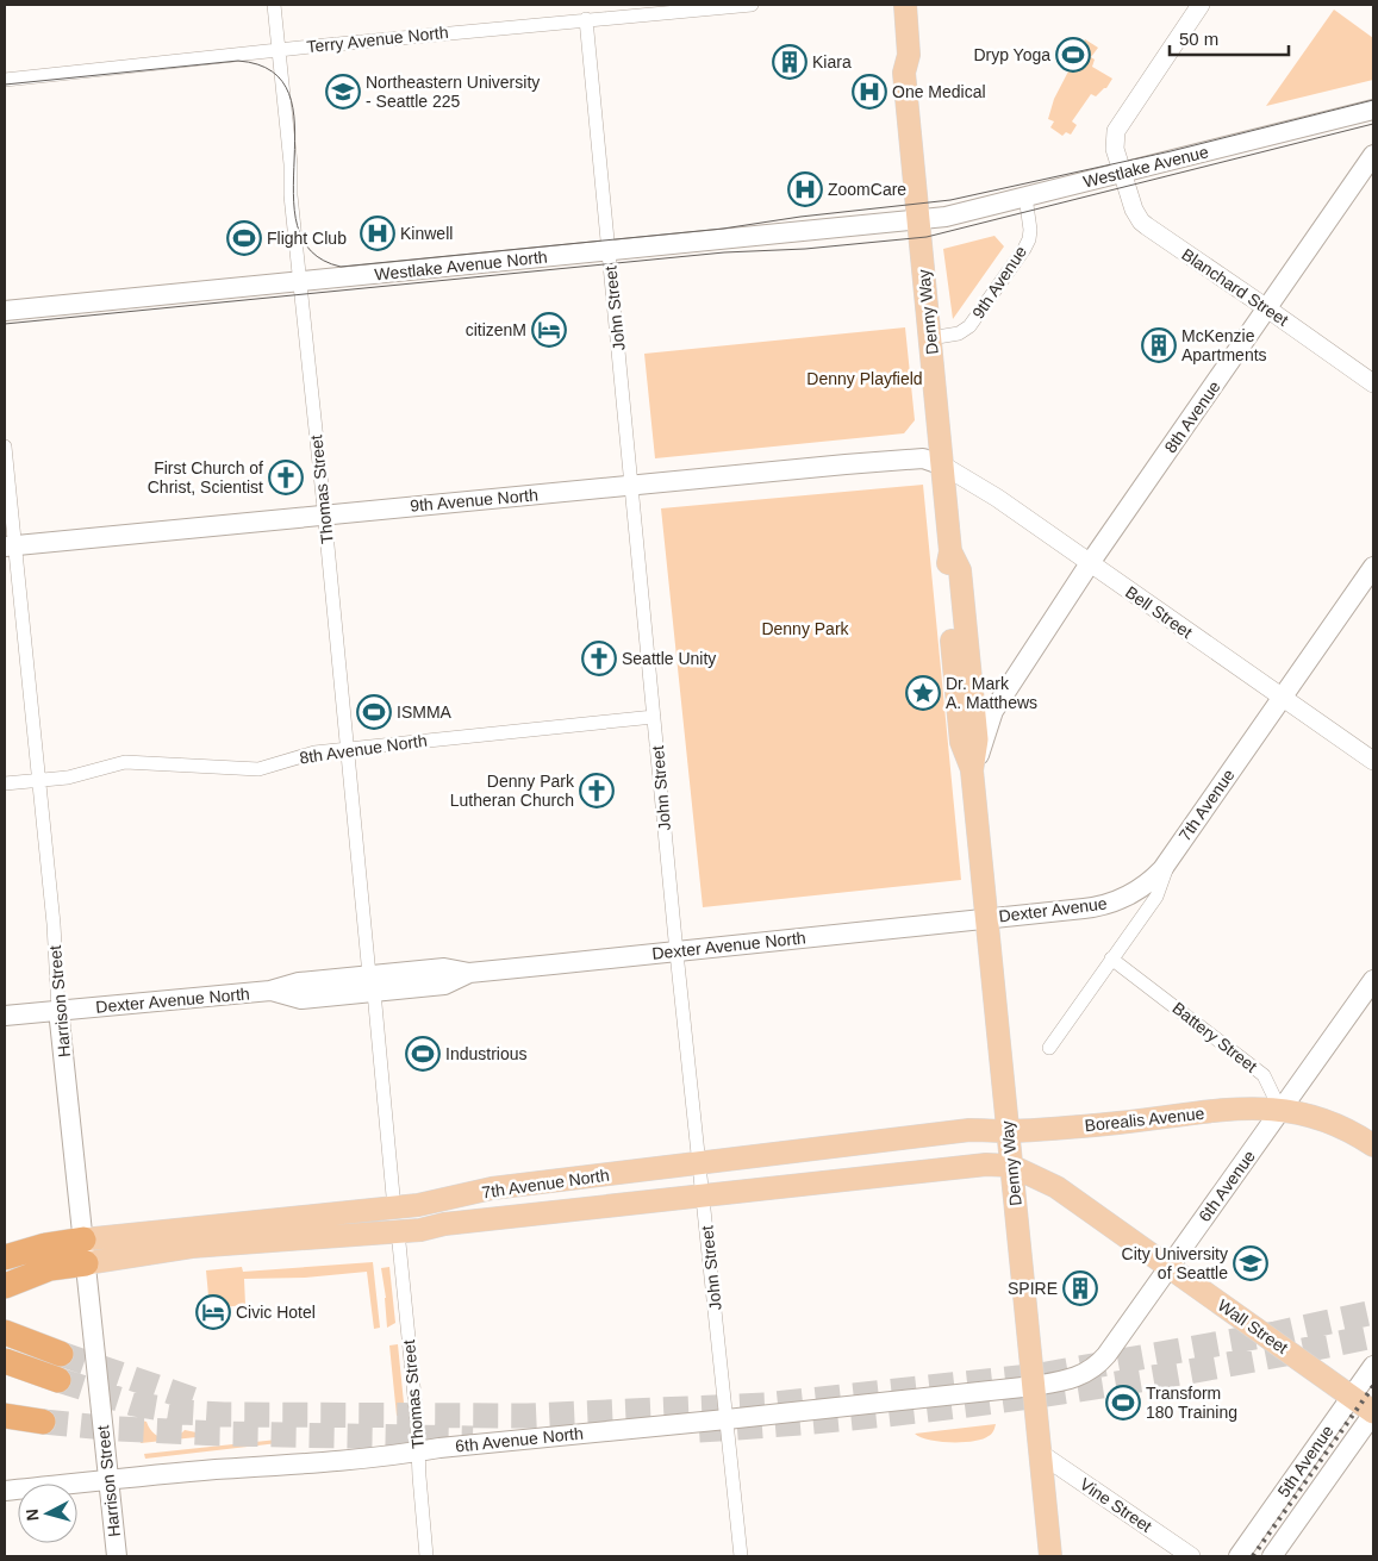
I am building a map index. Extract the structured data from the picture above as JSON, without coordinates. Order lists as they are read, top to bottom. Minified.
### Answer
{"streets":{"main road":["Westlake Avenue","Westlake Avenue North","Denny Way","8th Avenue","9th Avenue North","7th Avenue","Dexter Avenue","Dexter Avenue North","Harrison Street","Borealis Avenue","7th Avenue North","6th Avenue","Wall Street","6th Avenue North","5th Avenue"],"street":["Terry Avenue North","9th Avenue","Blanchard Street","John Street","Thomas Street","Bell Street","8th Avenue North","Battery Street","Vine Street"]},"crossings":[["Terry Avenue North","John Street"],["Terry Avenue North","Thomas Street"],["Westlake Avenue","Westlake Avenue North"],["Westlake Avenue","9th Avenue"],["Westlake Avenue","Blanchard Street"],["Westlake Avenue","Denny Way"],["Westlake Avenue North","John Street"],["Westlake Avenue North","Denny Way"],["Westlake Avenue North","Thomas Street"],["9th Avenue","Denny Way"],["Blanchard Street","8th Avenue"],["John Street","9th Avenue North"],["John Street","8th Avenue North"],["John Street","Dexter Avenue North"],["John Street","7th Avenue North"],["John Street","6th Avenue North"],["Denny Way","8th Avenue"],["Denny Way","9th Avenue North"],["Denny Way","Bell Street"],["Denny Way","Dexter Avenue"],["Denny Way","Dexter Avenue North"],["Denny Way","Borealis Avenue"],["Denny Way","7th Avenue North"],["Denny Way","6th Avenue"],["Denny Way","Wall Street"],["Denny Way","6th Avenue North"],["Denny Way","Vine Street"],["8th Avenue","Bell Street"],["Thomas Street","9th Avenue North"],["Thomas Street","8th Avenue North"],["Thomas Street","Dexter Avenue North"],["Thomas Street","7th Avenue North"],["Thomas Street","6th Avenue North"],["9th Avenue North","Bell Street"],["9th Avenue North","Harrison Street"],["Bell Street","7th Avenue"],["8th Avenue North","Harrison Street"],["7th Avenue","Dexter Avenue"],["7th Avenue","Battery Street"],["Dexter Avenue","Dexter Avenue North"],["Dexter Avenue North","Harrison Street"],["Harrison Street","7th Avenue North"],["Harrison Street","6th Avenue North"],["Battery Street","Borealis Avenue"],["Battery Street","6th Avenue"],["Borealis Avenue","7th Avenue North"],["Borealis Avenue","6th Avenue"],["7th Avenue North","Wall Street"],["6th Avenue","Wall Street"],["6th Avenue","6th Avenue North"],["Wall Street","5th Avenue"]],"parks":["Denny Playfield","Denny Park"],"places":{"sports":["Dryp Yoga","Flight Club","ISMMA","Industrious","Transform 180 Training"],"building":["Kiara","McKenzie Apartments","SPIRE"],"school or university":["Northeastern University - Seattle 225","City University of Seattle"],"hospital":["One Medical","ZoomCare","Kinwell"],"hotel":["citizenM","Civic Hotel"],"church":["First Church of Christ, Scientist","Seattle Unity","Denny Park Lutheran Church"],"place":["Dr. Mark A. Matthews"]},"scale_bar":"50 m","north":"left"}
